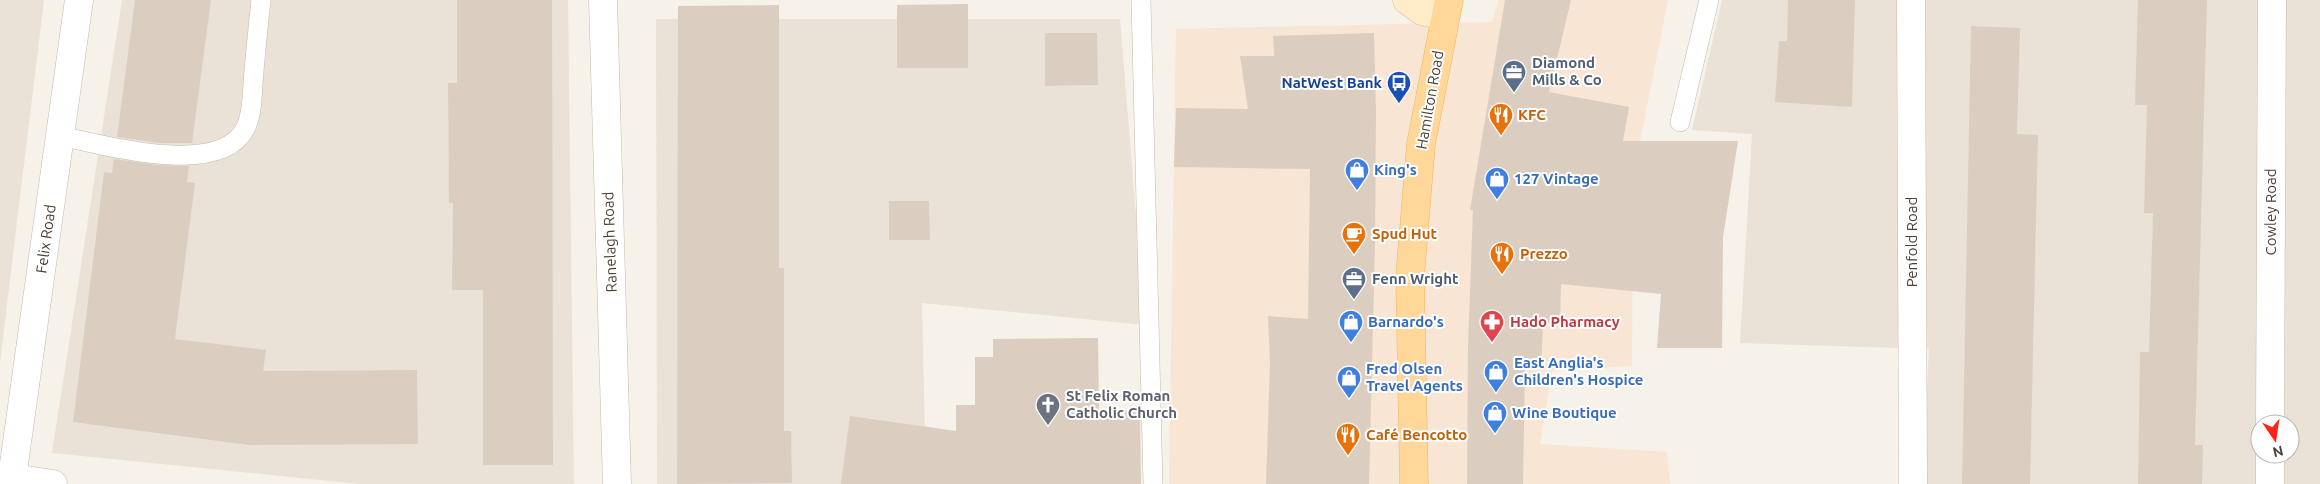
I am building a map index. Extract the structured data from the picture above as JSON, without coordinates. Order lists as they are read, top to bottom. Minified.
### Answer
{"streets":{"main road":["Hamilton Road"],"street":["Cowley Road","Felix Road","Ranelagh Road","Penfold Road"]},"places":{"office":["Diamond Mills & Co","Fenn Wright"],"bus stop":["NatWest Bank"],"restaurant":["KFC","Prezzo","Café Bencotto"],"shop":["King's","127 Vintage","Barnardo's","East Anglia's Children's Hospice","Fred Olsen Travel Agents","Wine Boutique"],"cafe":["Spud Hut"],"pharmacy":["Hado Pharmacy"],"church":["St Felix Roman Catholic Church"]},"north":"bottom"}
